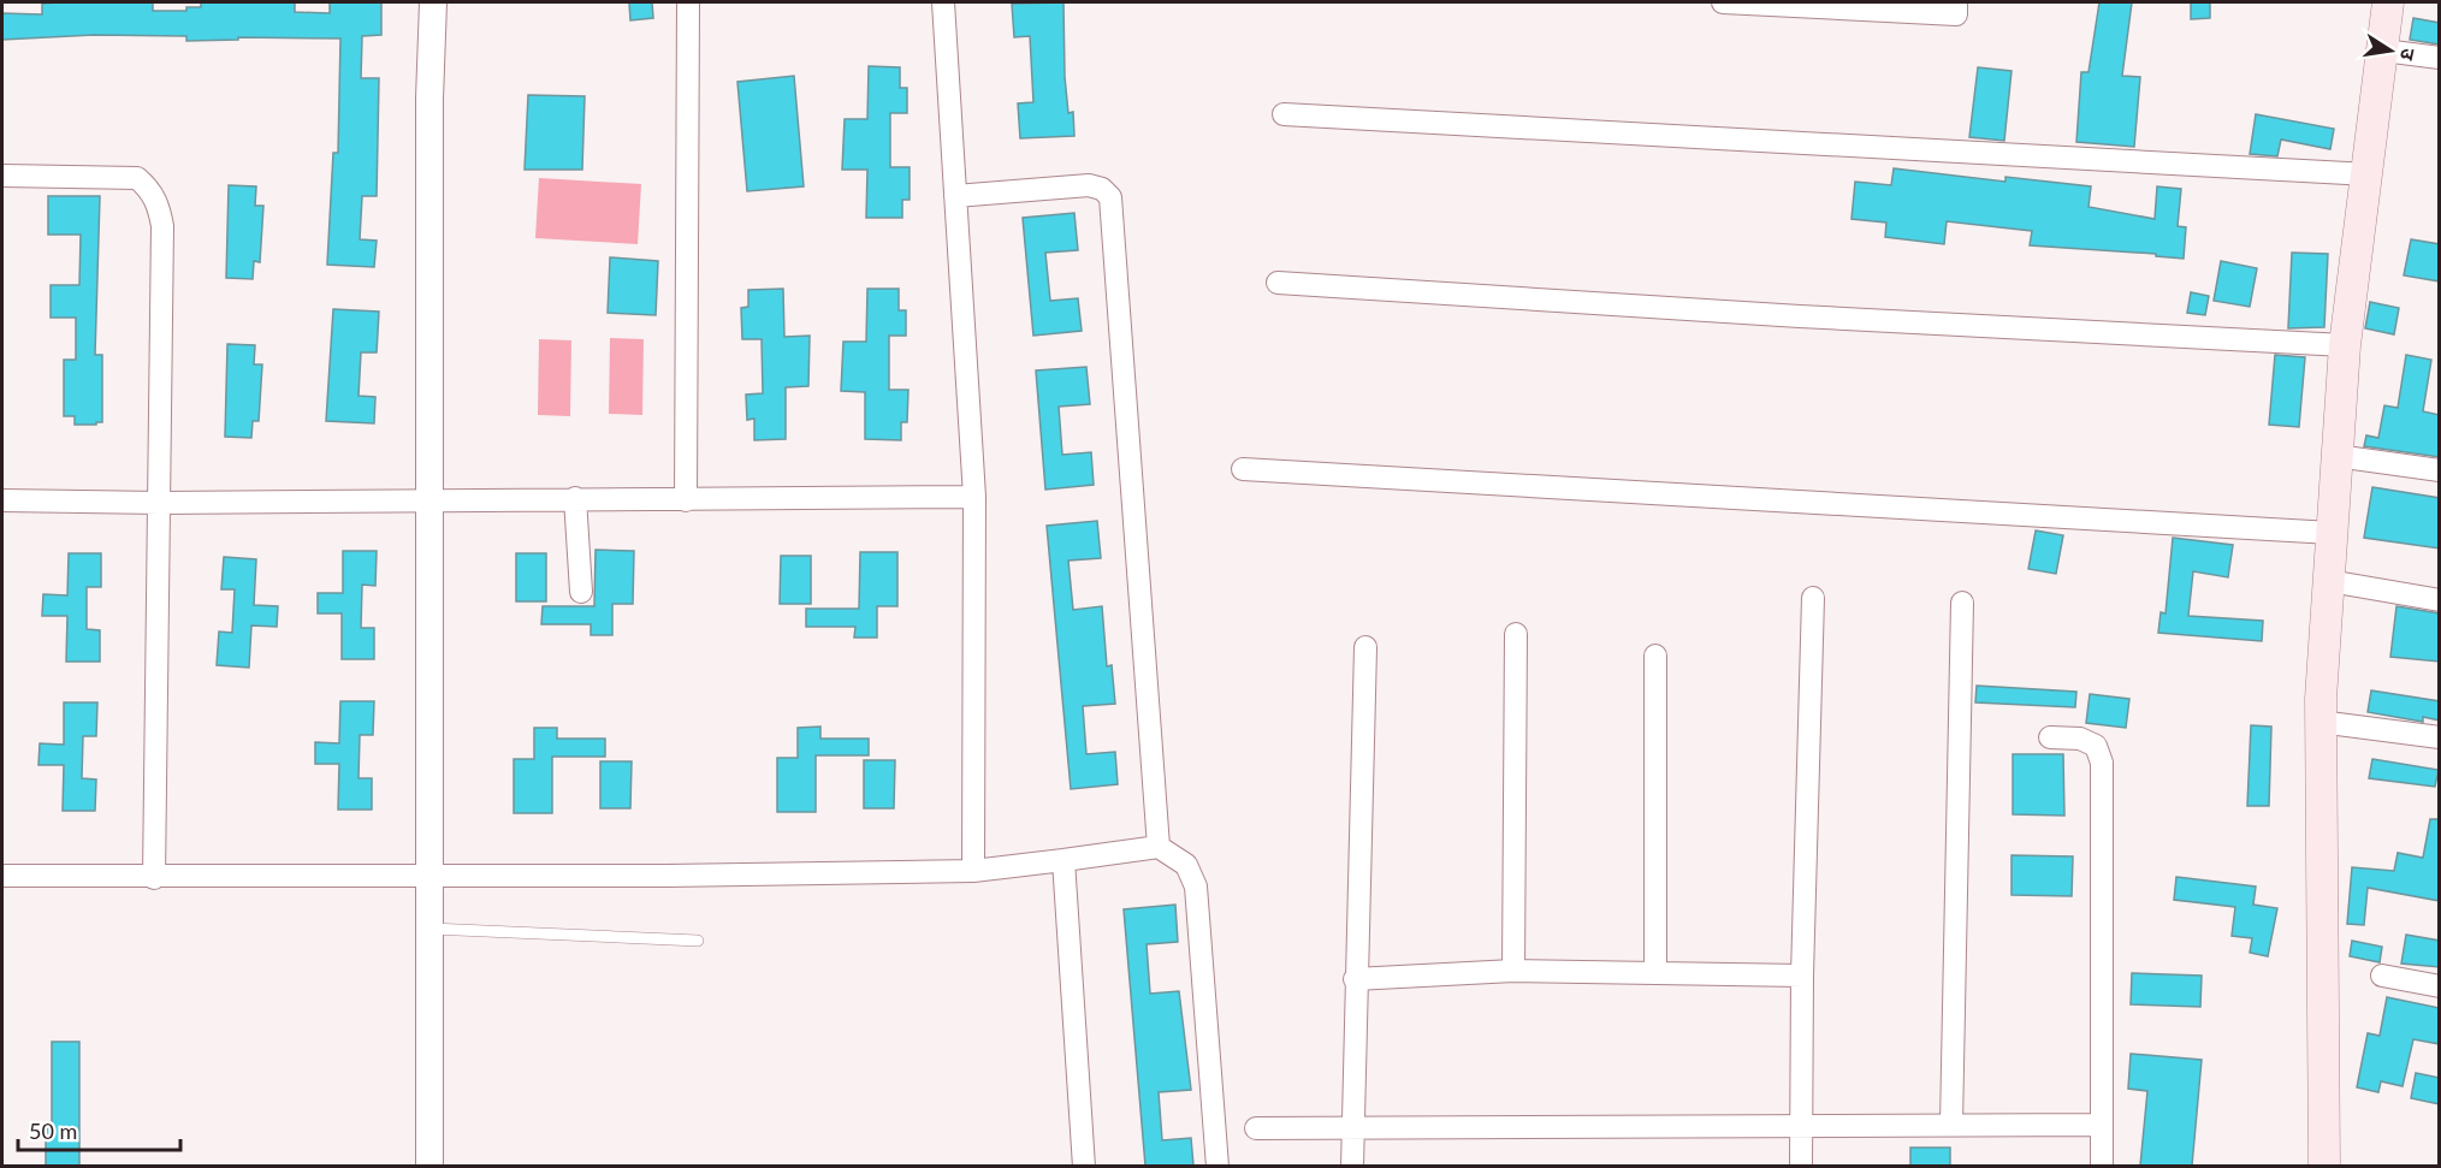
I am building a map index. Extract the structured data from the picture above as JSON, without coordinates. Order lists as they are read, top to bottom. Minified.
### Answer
{"scale_bar":"50 m","north":"right"}
